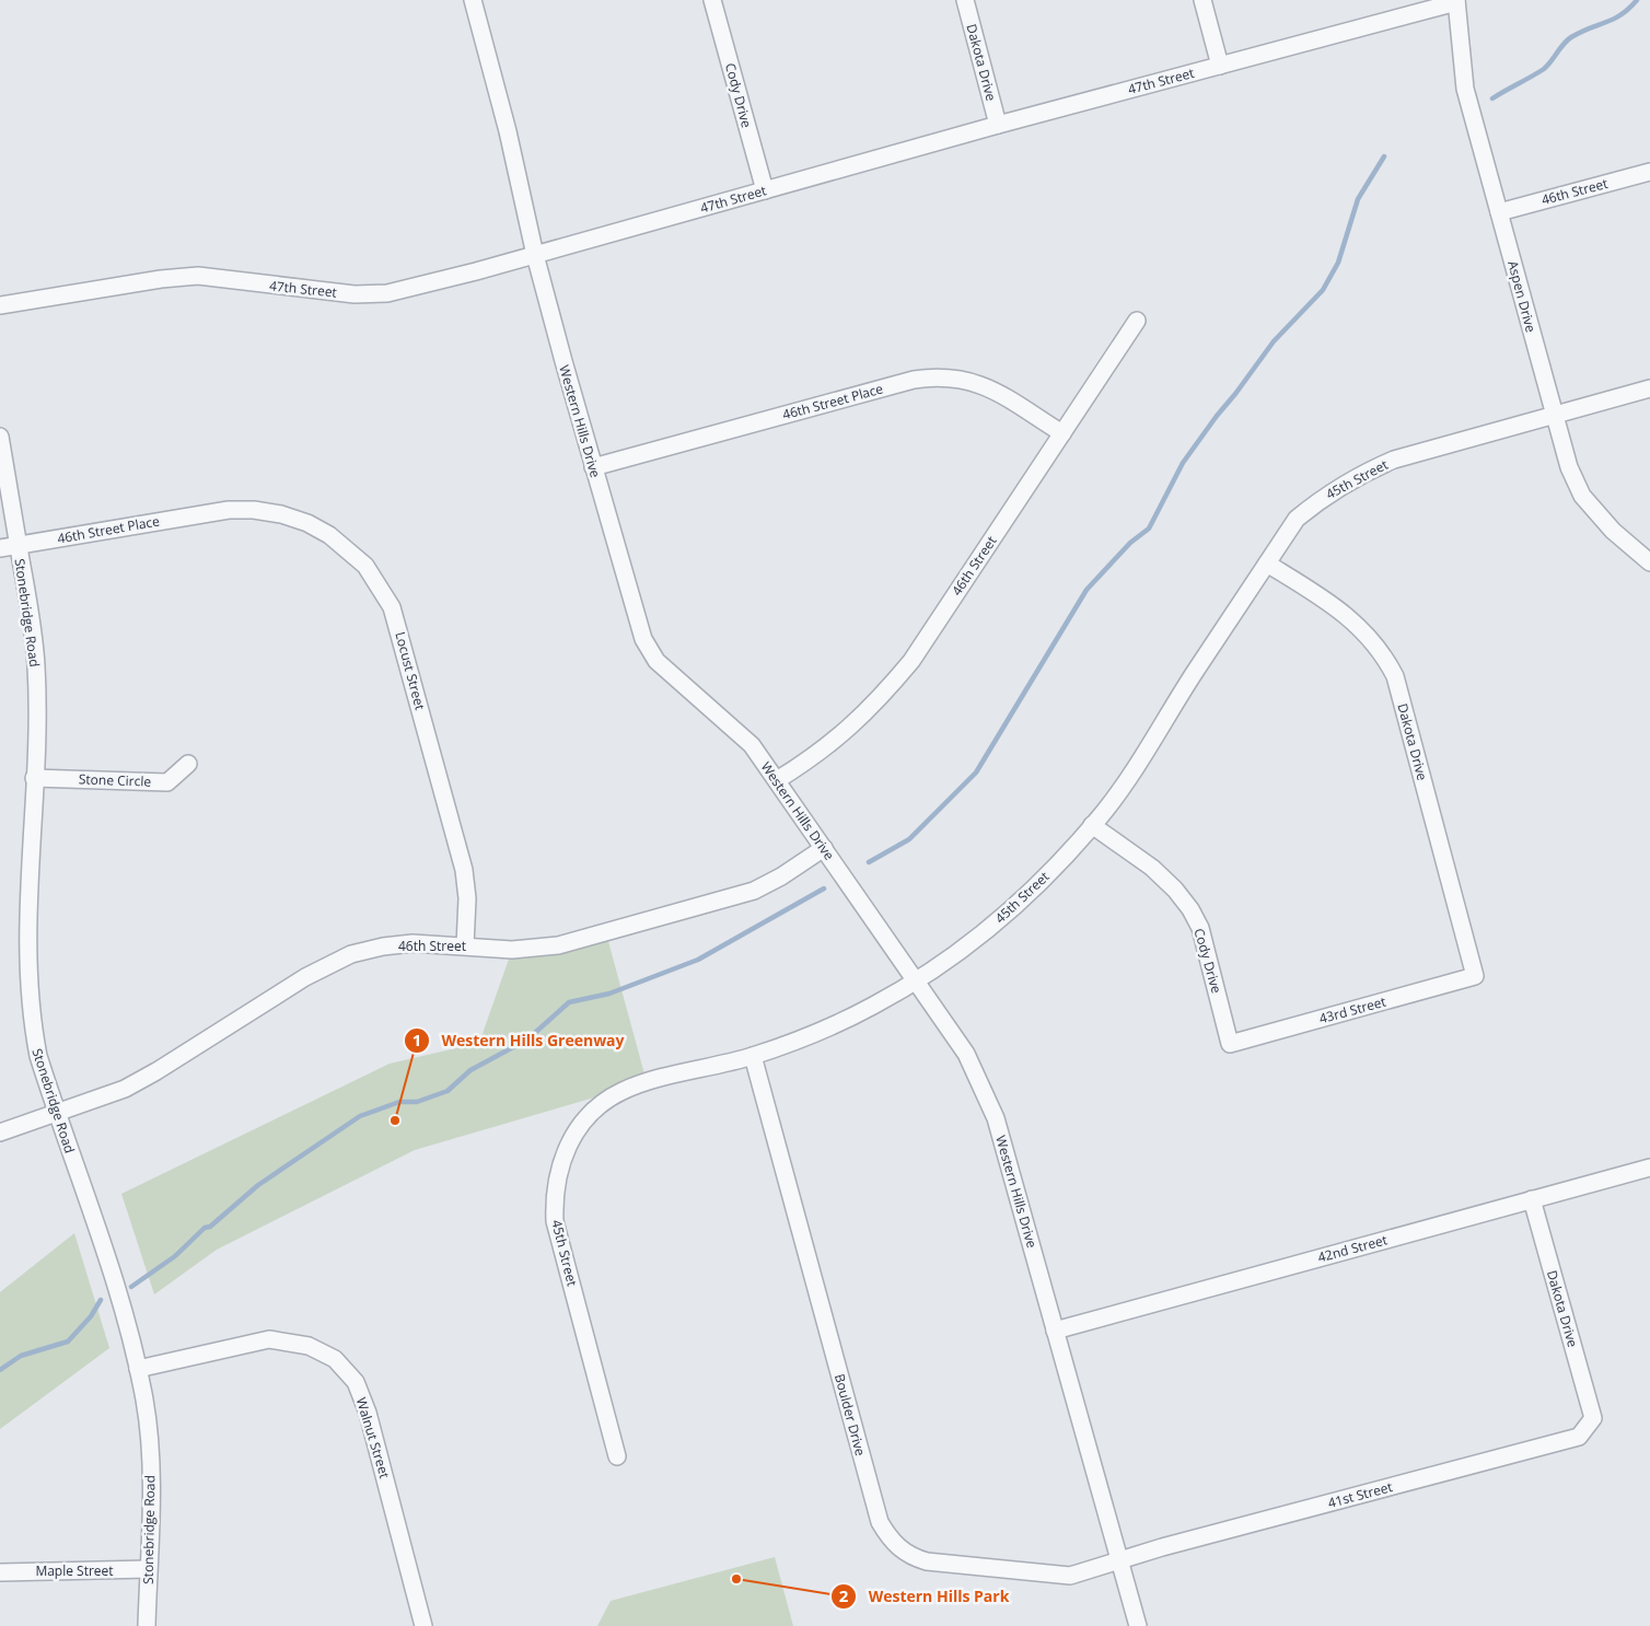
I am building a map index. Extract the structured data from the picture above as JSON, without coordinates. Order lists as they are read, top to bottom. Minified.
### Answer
{"streets":{"street":["Dakota Drive","47th Street","Cody Drive","46th Street","Aspen Drive","46th Street Place","Western Hills Drive","45th Street","Stonebridge Road","Locust Street","Stone Circle","43rd Street","42nd Street","Boulder Drive","Walnut Street","41st Street","Maple Street"]},"crossings":[["Dakota Drive","47th Street"],["Dakota Drive","45th Street"],["Dakota Drive","43rd Street"],["Dakota Drive","42nd Street"],["Dakota Drive","41st Street"],["47th Street","Cody Drive"],["47th Street","Aspen Drive"],["47th Street","Western Hills Drive"],["Cody Drive","45th Street"],["Cody Drive","43rd Street"],["46th Street","Aspen Drive"],["46th Street","46th Street Place"],["46th Street","Western Hills Drive"],["46th Street","Stonebridge Road"],["46th Street","Locust Street"],["Aspen Drive","45th Street"],["46th Street Place","Western Hills Drive"],["46th Street Place","Stonebridge Road"],["46th Street Place","Locust Street"],["Western Hills Drive","45th Street"],["Western Hills Drive","42nd Street"],["Western Hills Drive","Boulder Drive"],["Western Hills Drive","41st Street"],["45th Street","Boulder Drive"],["Stonebridge Road","Stone Circle"],["Stonebridge Road","Walnut Street"],["Stonebridge Road","Maple Street"],["Boulder Drive","41st Street"]],"places":["Western Hills Greenway","Western Hills Park"]}
